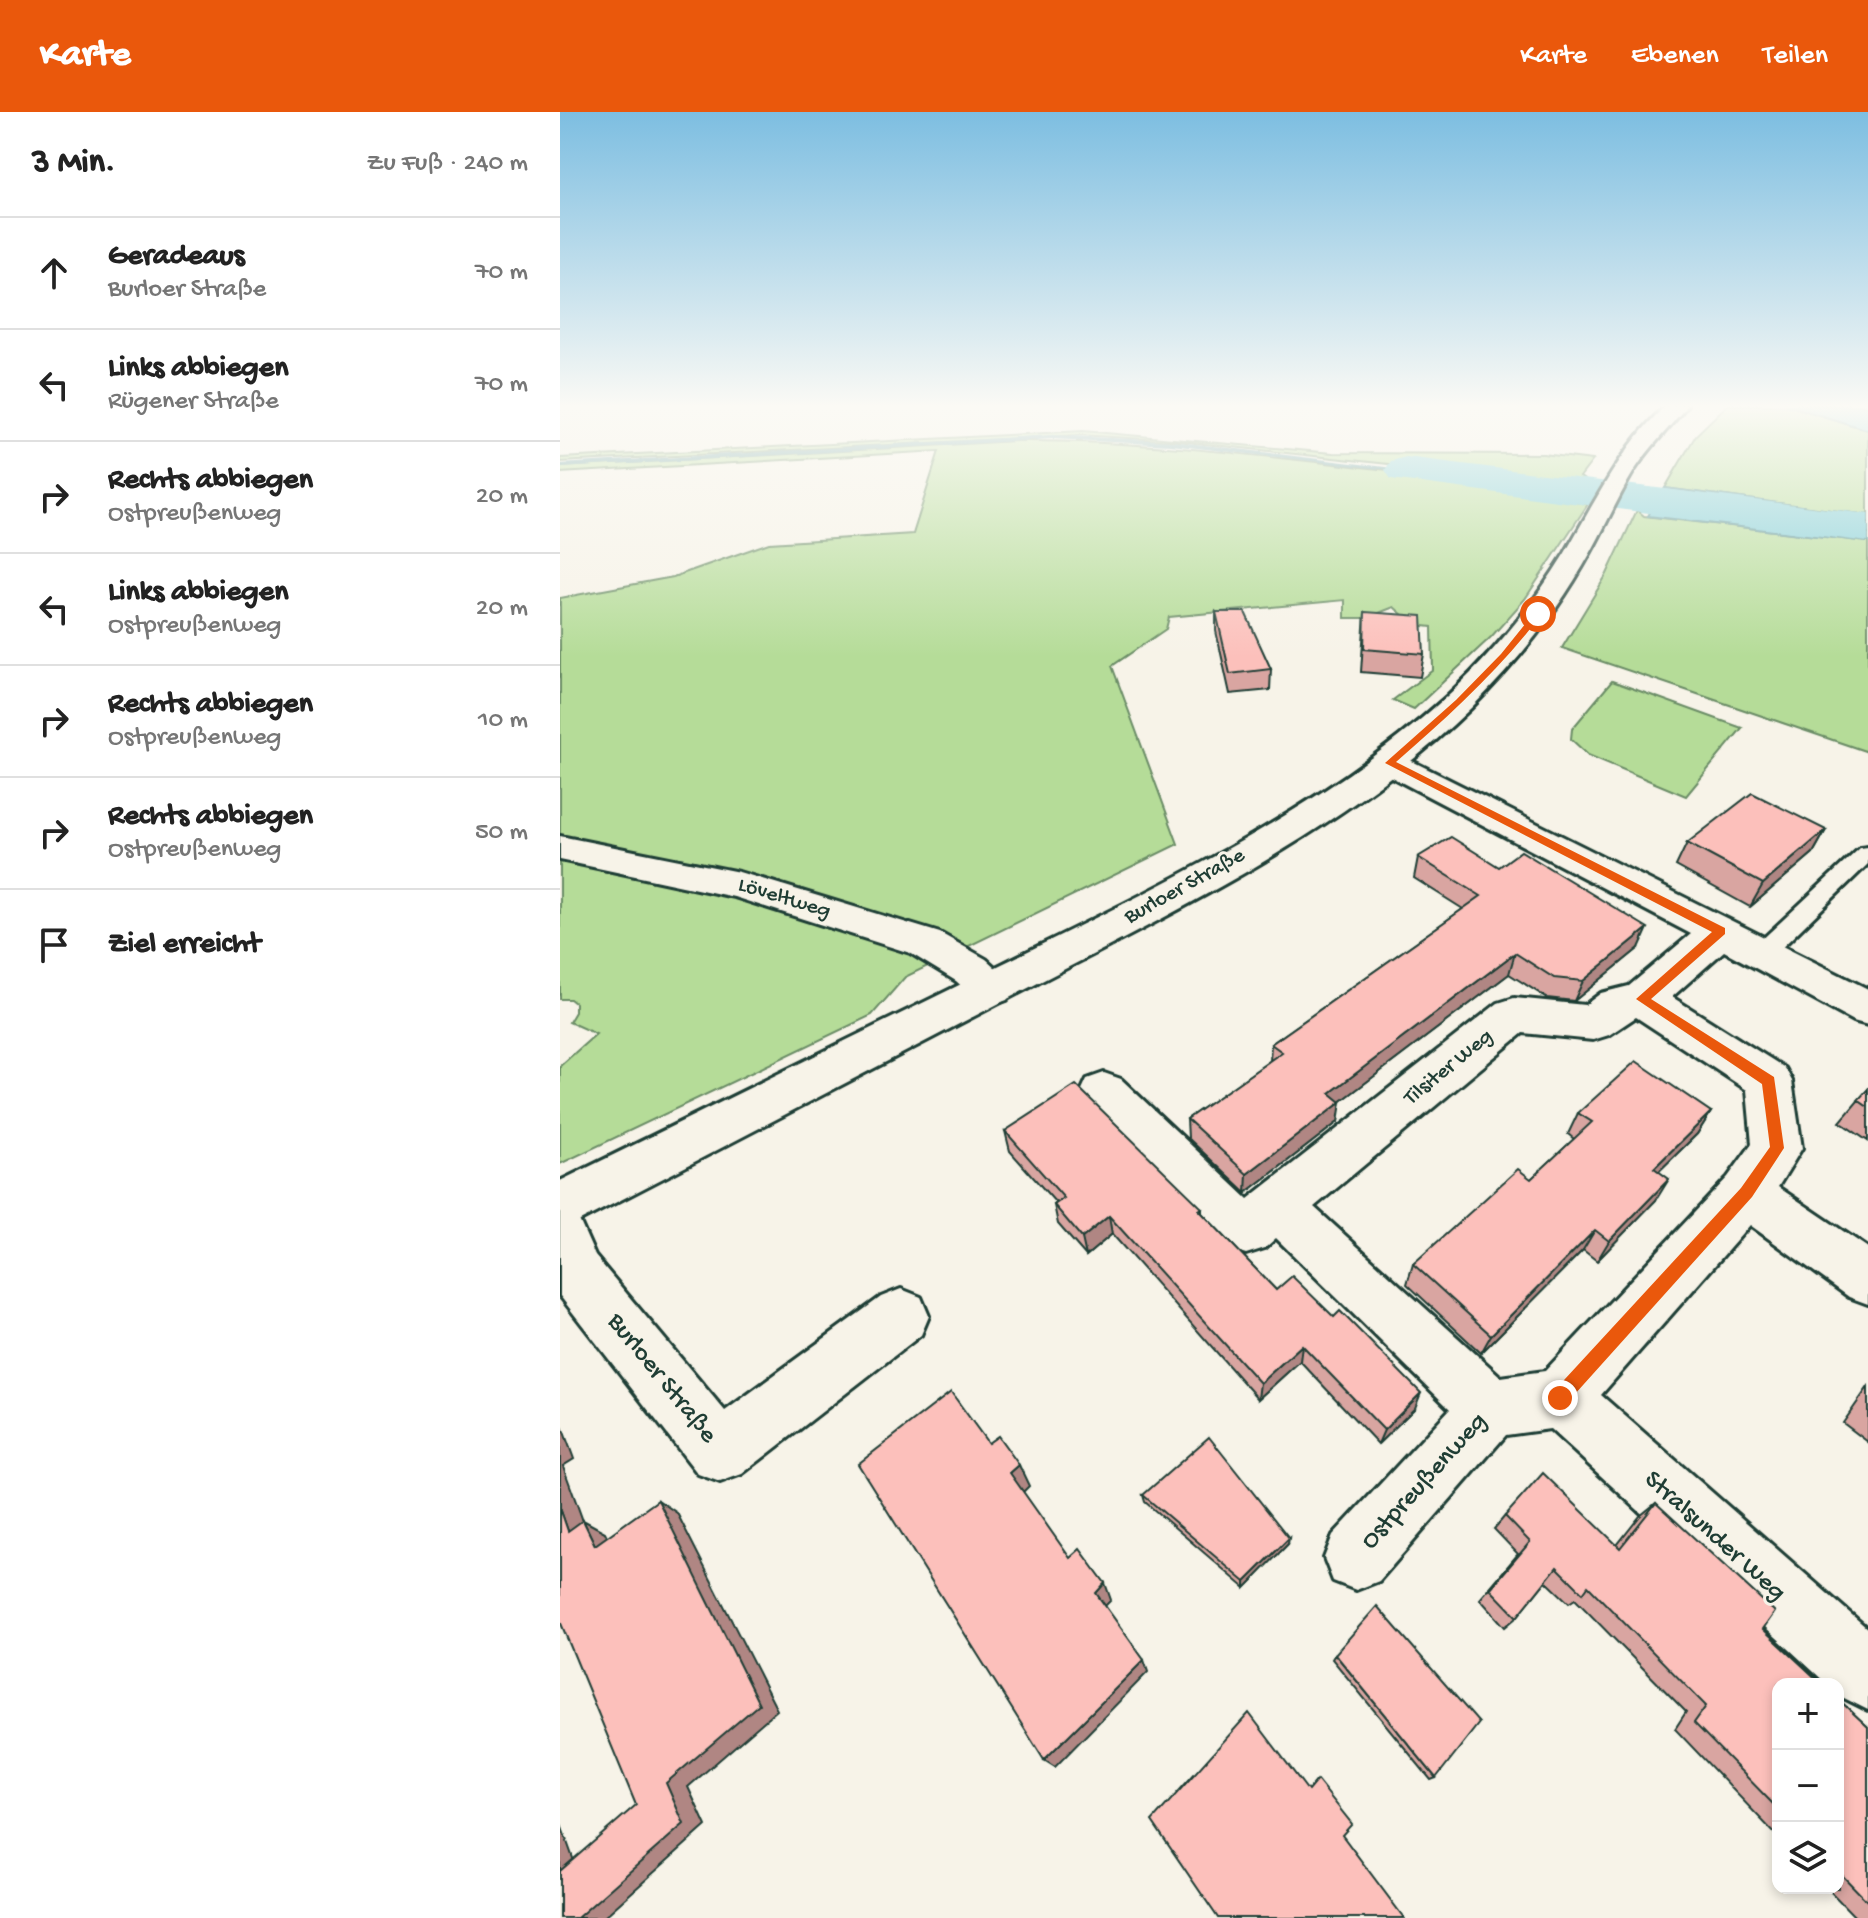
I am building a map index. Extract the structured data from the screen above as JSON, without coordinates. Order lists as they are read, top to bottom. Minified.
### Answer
{"streets":{"street":["Burloer Straße","Löveltweg","Tilsiter Weg","Ostpreußenweg","Stralsunder Weg"]},"crossings":[["Burloer Straße","Löveltweg"],["Ostpreußenweg","Stralsunder Weg"]],"page":{"header":"Karte","nav":["Karte","Ebenen","Teilen"],"heading":["3 Min.","Zu Fuß · 240 m"],"list":[["Geradeaus","Burloer Straße","70 m"],["Links abbiegen","Rügener Straße","70 m"],["Rechts abbiegen","Ostpreußenweg","20 m"],["Links abbiegen","Ostpreußenweg","20 m"],["Rechts abbiegen","Ostpreußenweg","10 m"],["Rechts abbiegen","Ostpreußenweg","50 m"],"Ziel erreicht"],"map_buttons":["+","−"]}}
